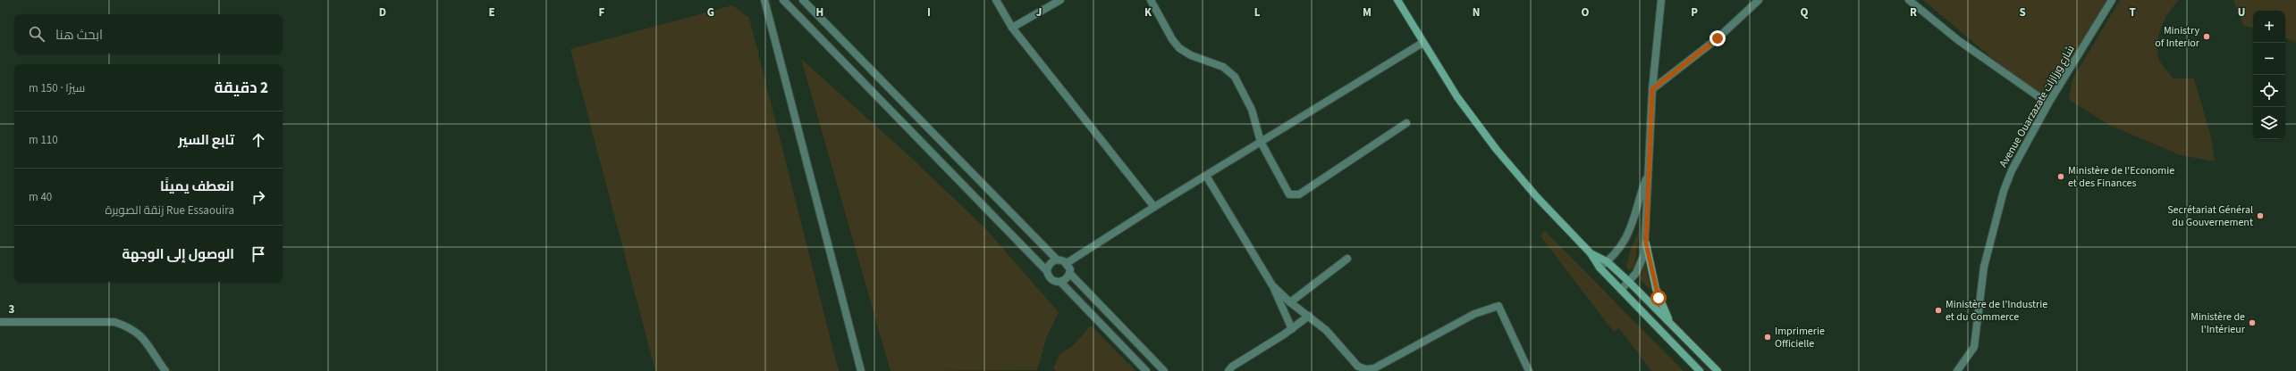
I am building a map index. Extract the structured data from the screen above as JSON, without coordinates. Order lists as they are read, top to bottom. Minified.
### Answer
{"streets":{"street":["Avenue Ouarzazate شارع ورزازات"]},"places":["Ministry of Interior","Ministère de l'Economie et des Finances","Secrétariat Général du Gouvernement","Ministère de l’Industrie et du Commerce","Ministère de l'Intérieur","Imprimerie Officielle"],"page":{"map_buttons":["+","−"],"search":"ابحث هنا","heading":["2 دقيقة","سيرًا · 150 m"],"list":[["تابع السير","110 m"],["انعطف يمينًا","Rue Essaouira زنقة الصويرة","40 m"],"الوصول إلى الوجهة"]},"grid":{"columns":["D","E","F","G","H","I","J","K","L","M","N","O","P","Q","R","S","T","U"],"rows":["3"]}}
